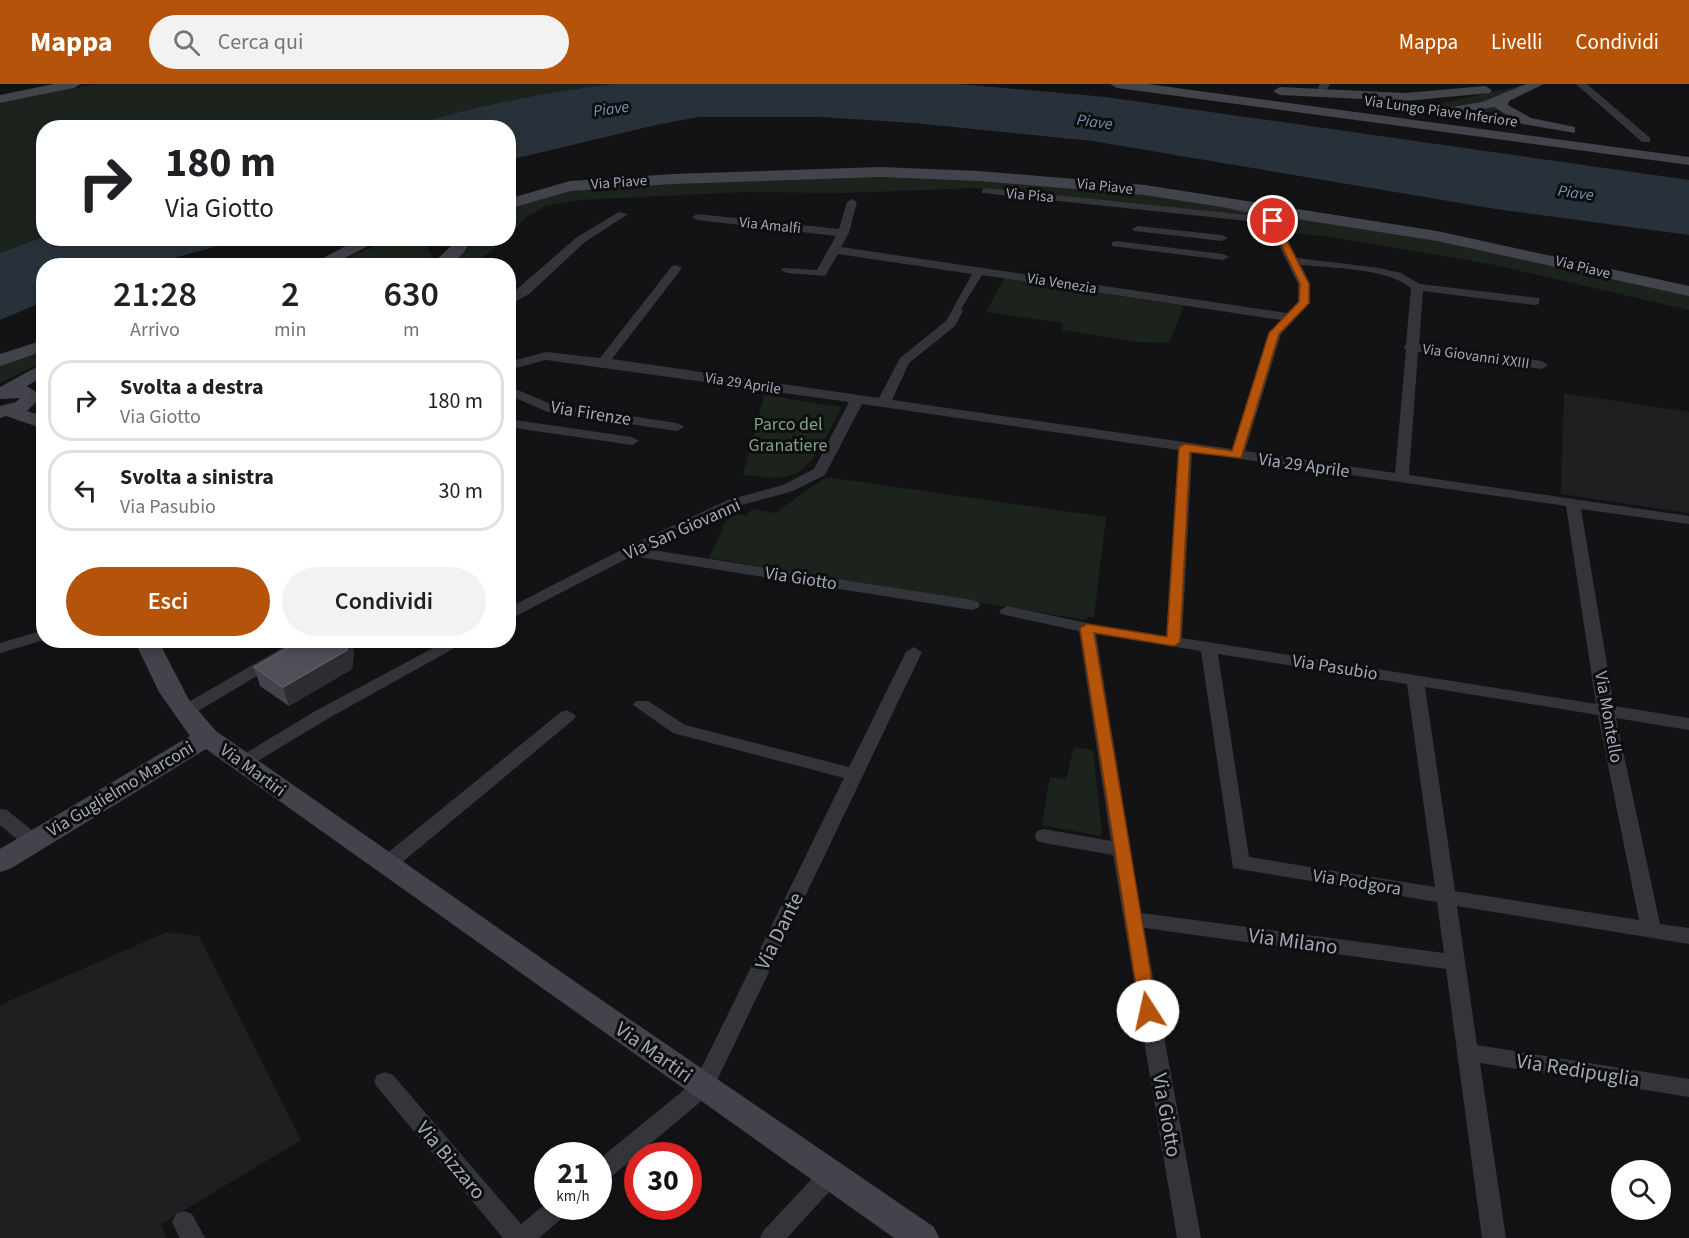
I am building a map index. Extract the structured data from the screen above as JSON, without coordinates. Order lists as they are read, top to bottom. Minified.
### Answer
{"streets":{"street":["Via Lungo Piave Inferiore","Via Piave","Via Pisa","Via Amalfi","Via Venezia","Via Giovanni XXIII","Via 29 Aprile","Via Firenze","Via San Giovanni","Via Giotto","Via Pasubio","Via Montello","Via Martiri","Via Guglielmo Marconi","Via Podgora","Via Dante","Via Milano","Via Redipuglia","Via Bizzaro"]},"crossings":[["Via Giovanni XXIII","Via 29 Aprile"],["Via 29 Aprile","Via San Giovanni"],["Via 29 Aprile","Via Montello"],["Via San Giovanni","Via Giotto"],["Via Giotto","Via Milano"],["Via Pasubio","Via Montello"],["Via Pasubio","Via Podgora"],["Via Montello","Via Podgora"],["Via Martiri","Via Guglielmo Marconi"],["Via Martiri","Via Dante"]],"water":["Piave"],"parks":["Parco del Granatiere"],"page":{"header":"Mappa","search":"Cerca qui","nav":["Mappa","Livelli","Condividi"],"turn":["180 m","Via Giotto"],"eta":["21:28","Arrivo","2","min","630","m"],"list":[{"name":"Svolta a destra","note":"Via Giotto","value":"180 m"},{"name":"Svolta a sinistra","note":"Via Pasubio","value":"30 m"}],"buttons":["Esci","Condividi"],"speed":"21 km/h","limit":"30"}}
